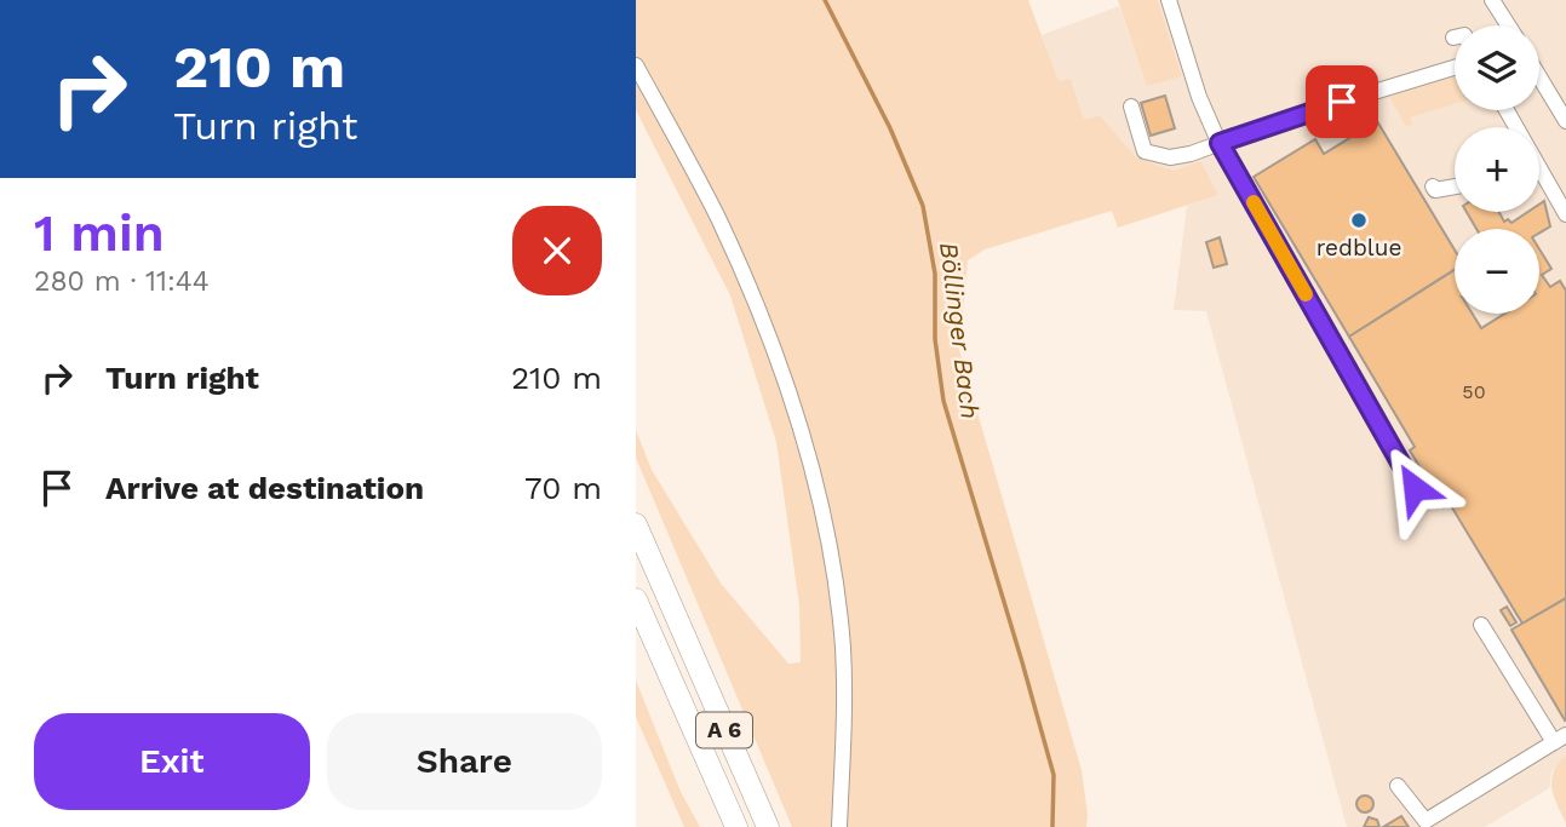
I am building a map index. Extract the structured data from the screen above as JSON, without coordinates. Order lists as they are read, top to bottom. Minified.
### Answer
{"streets":{"highway":["A 6"]},"water":["Böllinger Bach"],"places":["redblue"],"house_numbers":["50"],"page":{"turn":["210 m","Turn right"],"map_buttons":["+","−"],"heading":["1 min","280 m · 11:44"],"list":[{"name":"Turn right","value":"210 m"},{"name":"Arrive at destination","value":"70 m"}],"buttons":["Exit","Share"]}}
